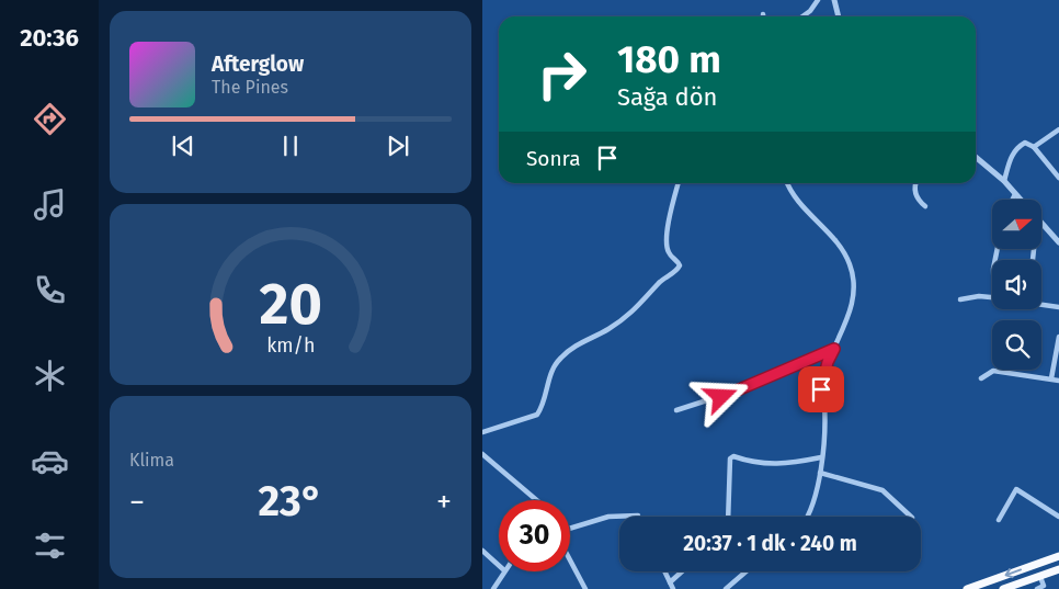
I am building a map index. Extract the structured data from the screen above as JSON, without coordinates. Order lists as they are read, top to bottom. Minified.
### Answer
{"north":"right","page":{"tabs":"20:36","turn":["180 m","Sağa dön"],"song":["Afterglow","The Pines"],"then":"Sonra","tile":"Klima","heat":["−","23°","+"],"limit":"30","trip":"20:37 · 1 dk · 240 m","gauge":["20","km/h"]}}
